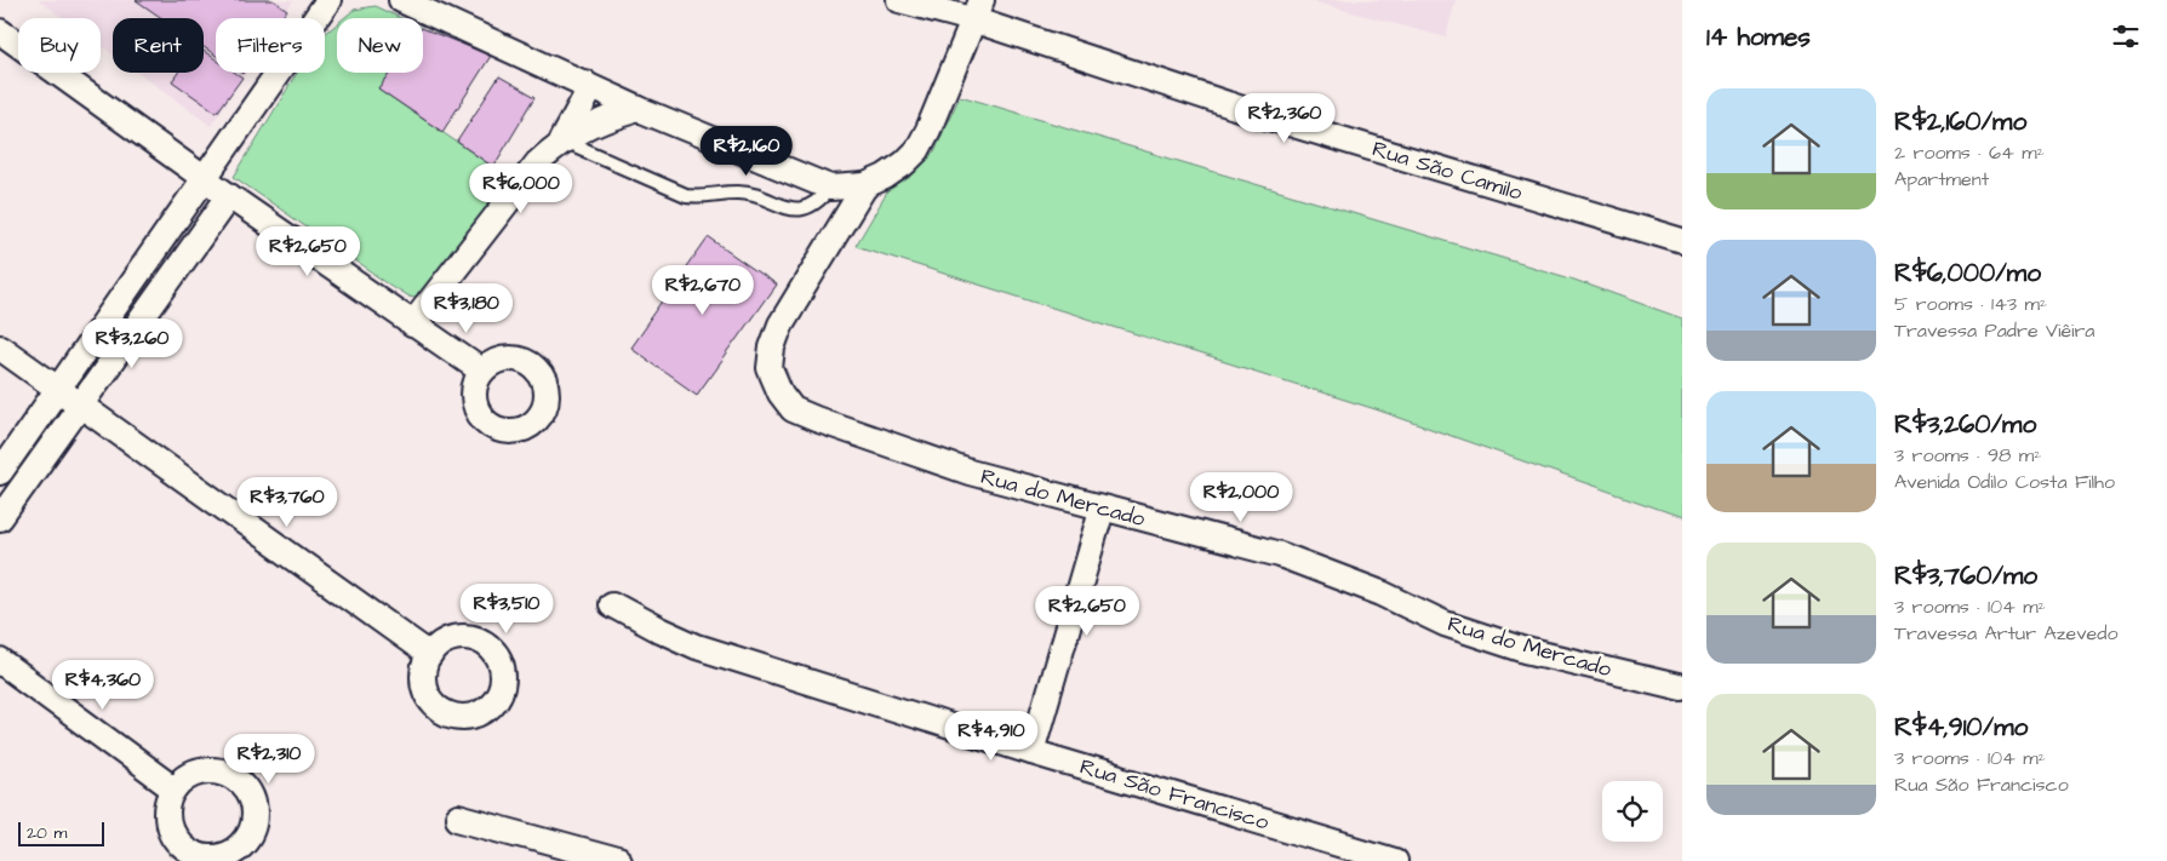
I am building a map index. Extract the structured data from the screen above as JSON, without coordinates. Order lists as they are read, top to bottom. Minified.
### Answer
{"streets":{"street":["Rua São Camilo","Rua do Mercado","Rua São Francisco"]},"scale_bar":"20 m","page":{"heading":"14 homes","chip":["Buy","Rent","Filters","New"],"list":[{"name":"R$2,160/mo","note":"2 rooms · 64 m² · Apartment"},{"name":"R$6,000/mo","note":"5 rooms · 143 m² · Travessa Padre Viêira"},{"name":"R$3,260/mo","note":"3 rooms · 98 m² · Avenida Odilo Costa Filho"},{"name":"R$3,760/mo","note":"3 rooms · 104 m² · Travessa Artur Azevedo"},{"name":"R$4,910/mo","note":"3 rooms · 104 m² · Rua São Francisco"}],"price":["R$2,360","R$2,160","R$6,000","R$2,650","R$2,670","R$3,180","R$3,260","R$2,000","R$3,760","R$3,510","R$2,650","R$4,360","R$4,910","R$2,310"],"scale":"20 m"}}
